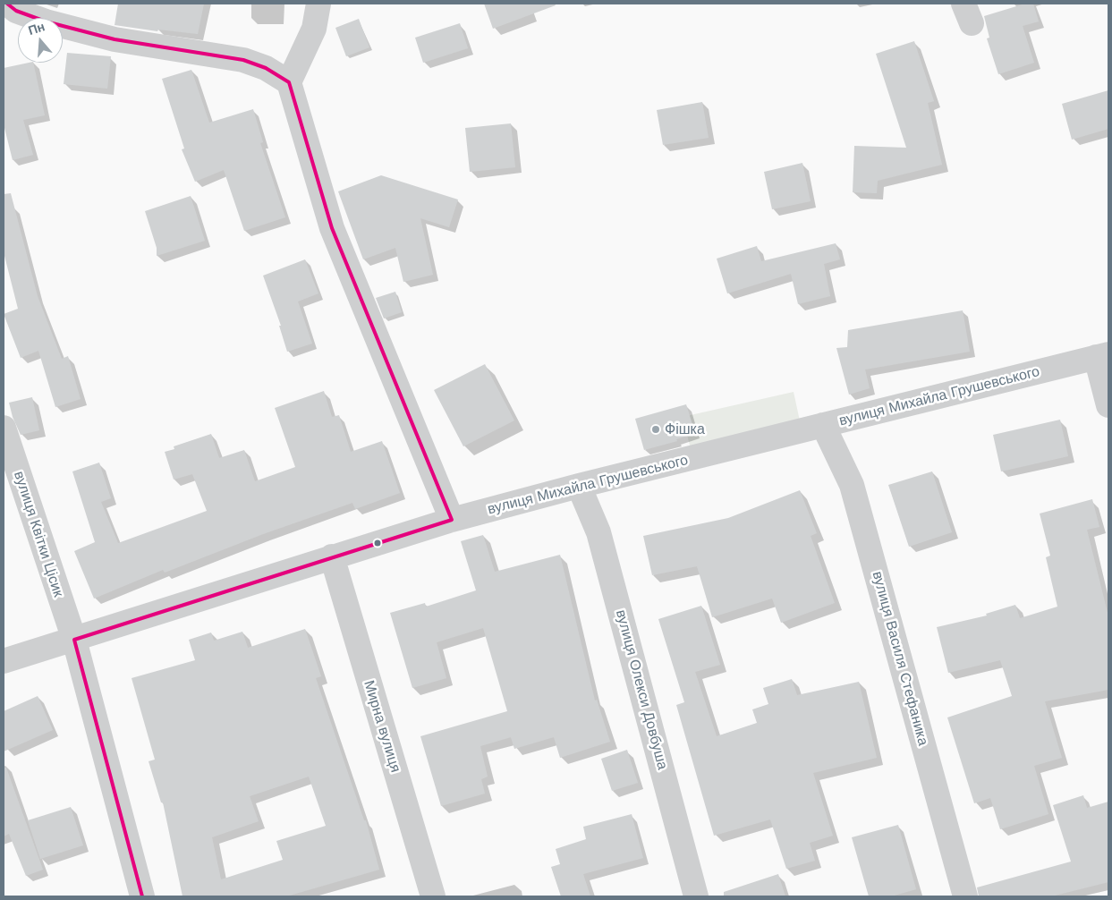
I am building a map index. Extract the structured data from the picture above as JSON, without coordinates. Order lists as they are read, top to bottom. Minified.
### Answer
{"streets":{"street":["вулиця Михайла Грушевського","вулиця Квітки Цісик","вулиця Василя Стефаника","вулиця Олекси Довбуша","Мирна вулиця"]},"crossings":[["вулиця Михайла Грушевського","вулиця Квітки Цісик"],["вулиця Михайла Грушевського","вулиця Василя Стефаника"],["вулиця Михайла Грушевського","вулиця Олекси Довбуша"],["вулиця Михайла Грушевського","Мирна вулиця"]],"places":["Фішка"],"north":"top"}
